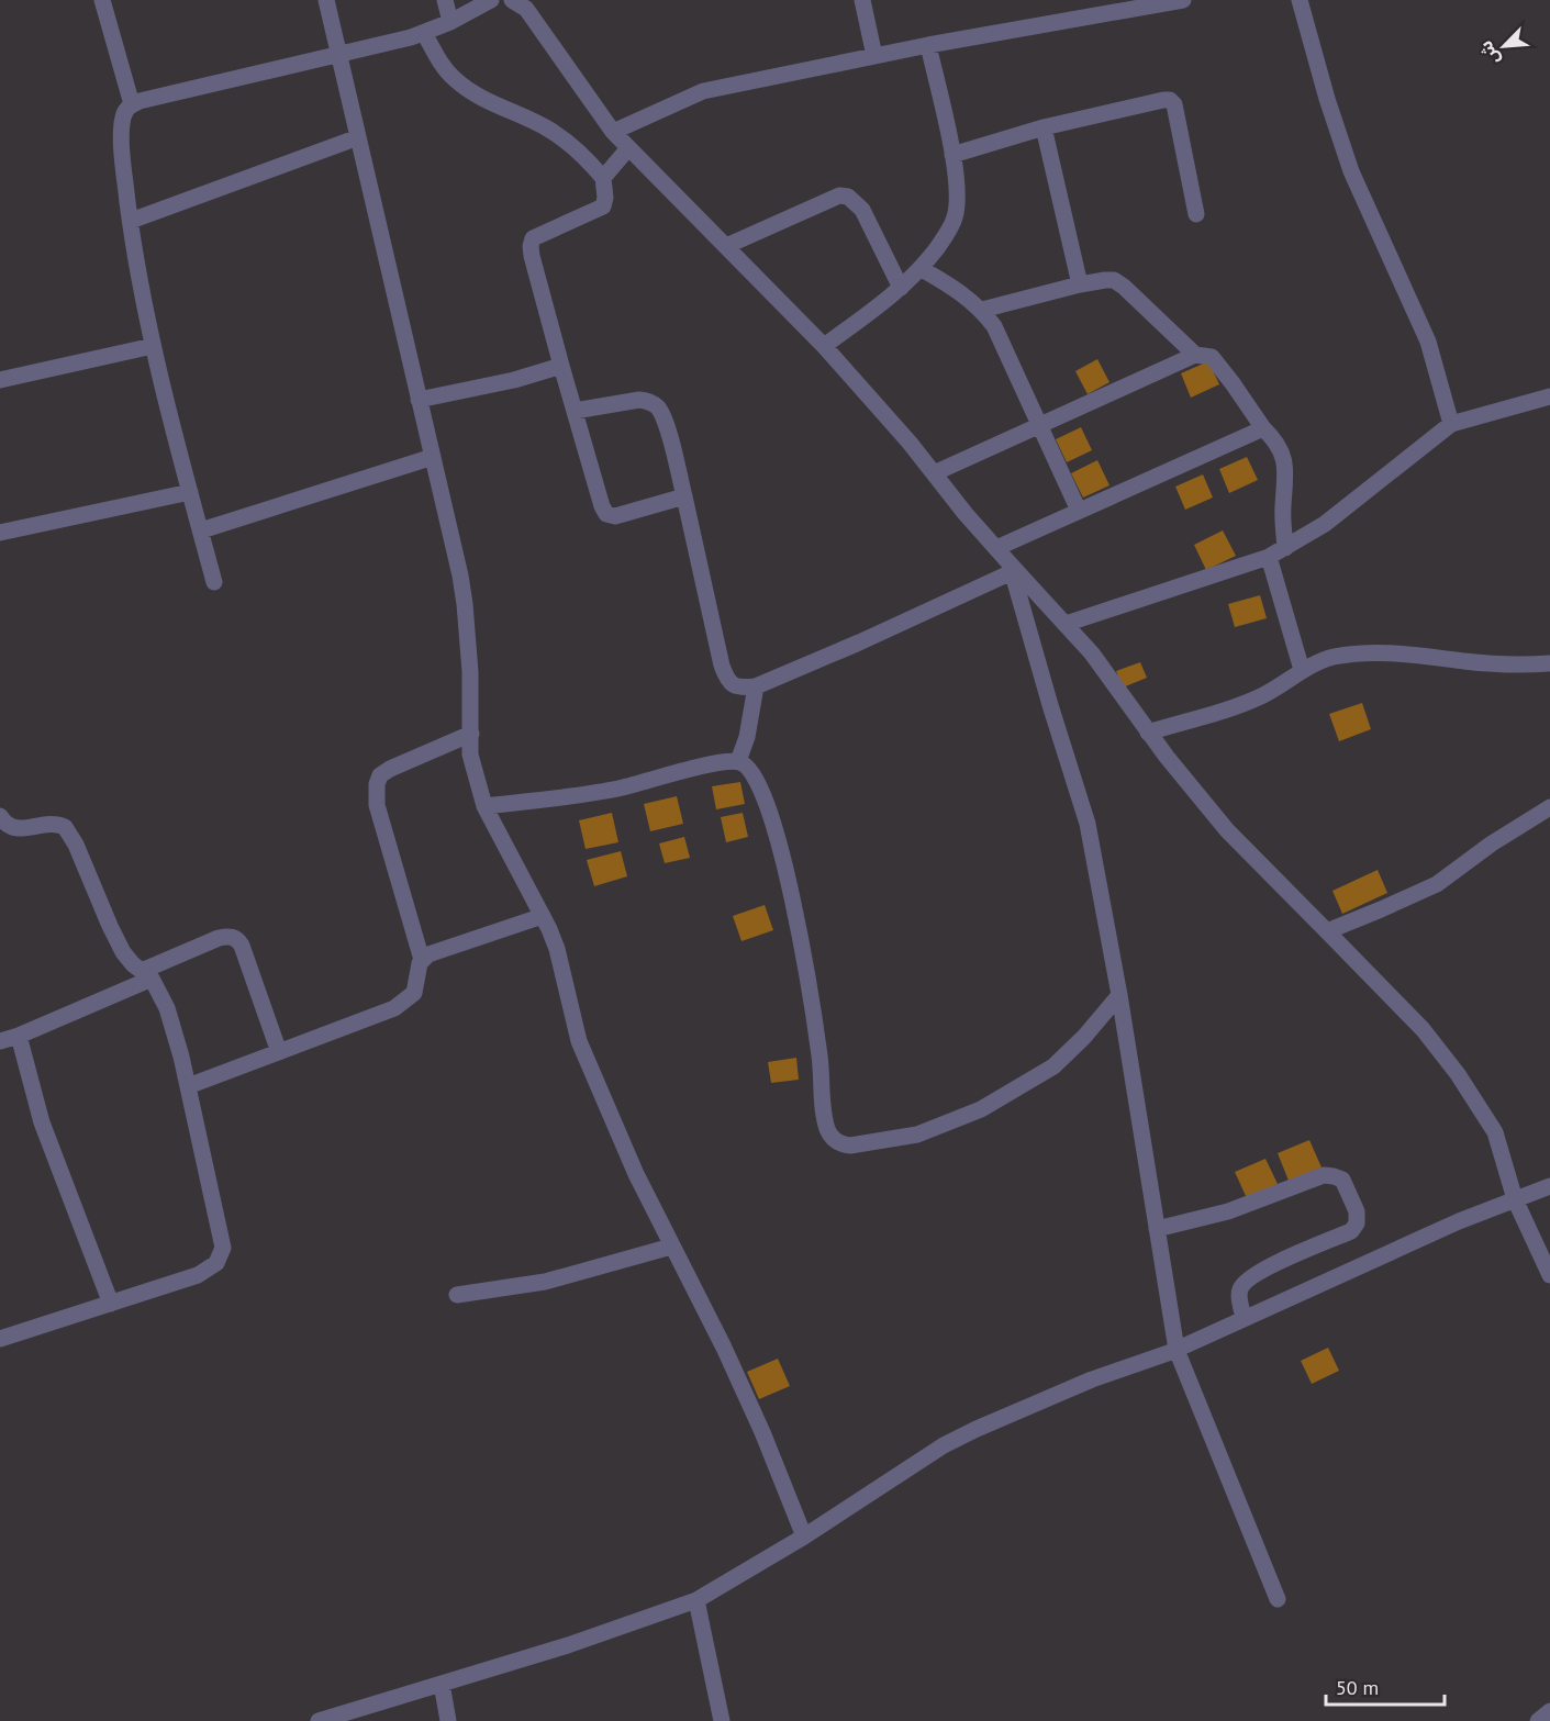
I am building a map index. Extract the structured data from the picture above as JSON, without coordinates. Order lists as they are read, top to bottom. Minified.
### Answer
{"scale_bar":"50 m","north":"bottom left"}
